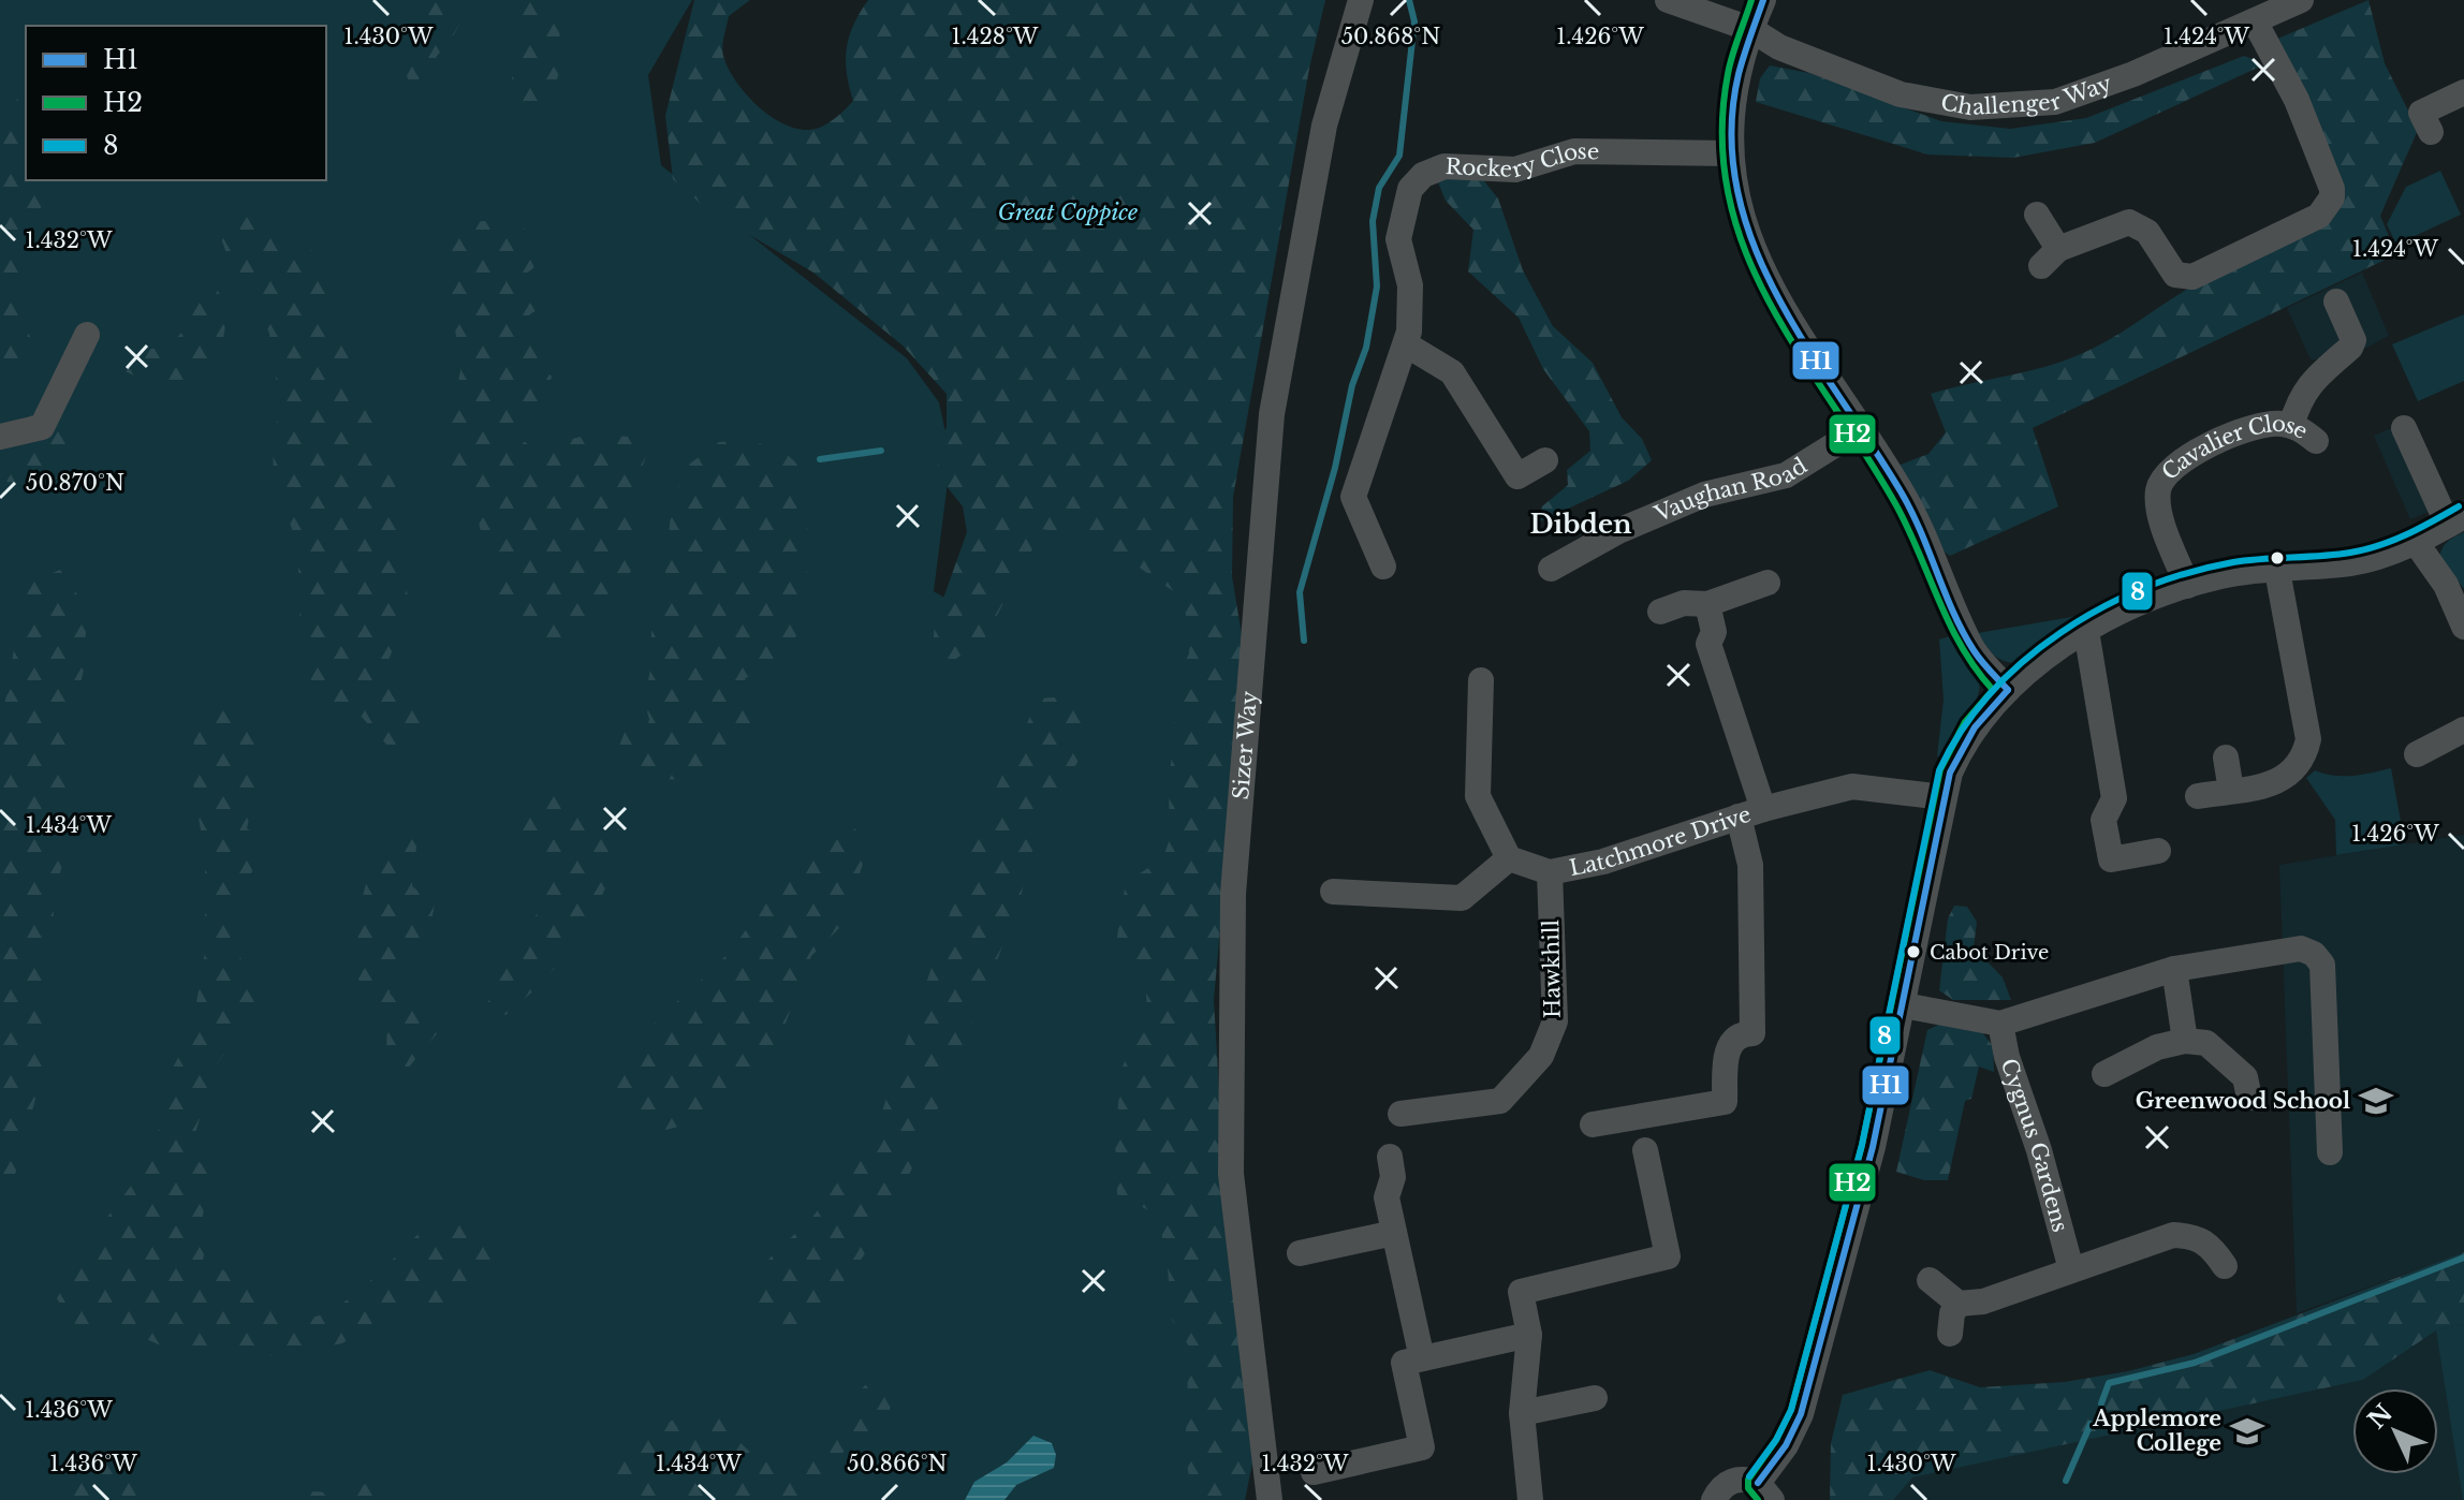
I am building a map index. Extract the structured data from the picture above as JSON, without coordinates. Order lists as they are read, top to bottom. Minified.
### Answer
{"streets":{"street":["Challenger Way","Rockery Close","Cavalier Close","Vaughan Road","Sizer Way","Latchmore Drive","Hawkhill","Cygnus Gardens"]},"crossings":[["Latchmore Drive","Hawkhill"]],"districts":["Dibden"],"parks":["Great Coppice"],"places":{"other":["Cabot Drive"],"school or university":["Greenwood School","Applemore College"]},"lines":["transit line H1","transit line H2","transit line 8"],"legend":["H1","H2","8"],"north":"top left","coordinates":["1.430°W","1.428°W","1.426°W","1.424°W","50.868°N","1.432°W","50.870°N","1.434°W","1.436°W","50.866°N"]}
